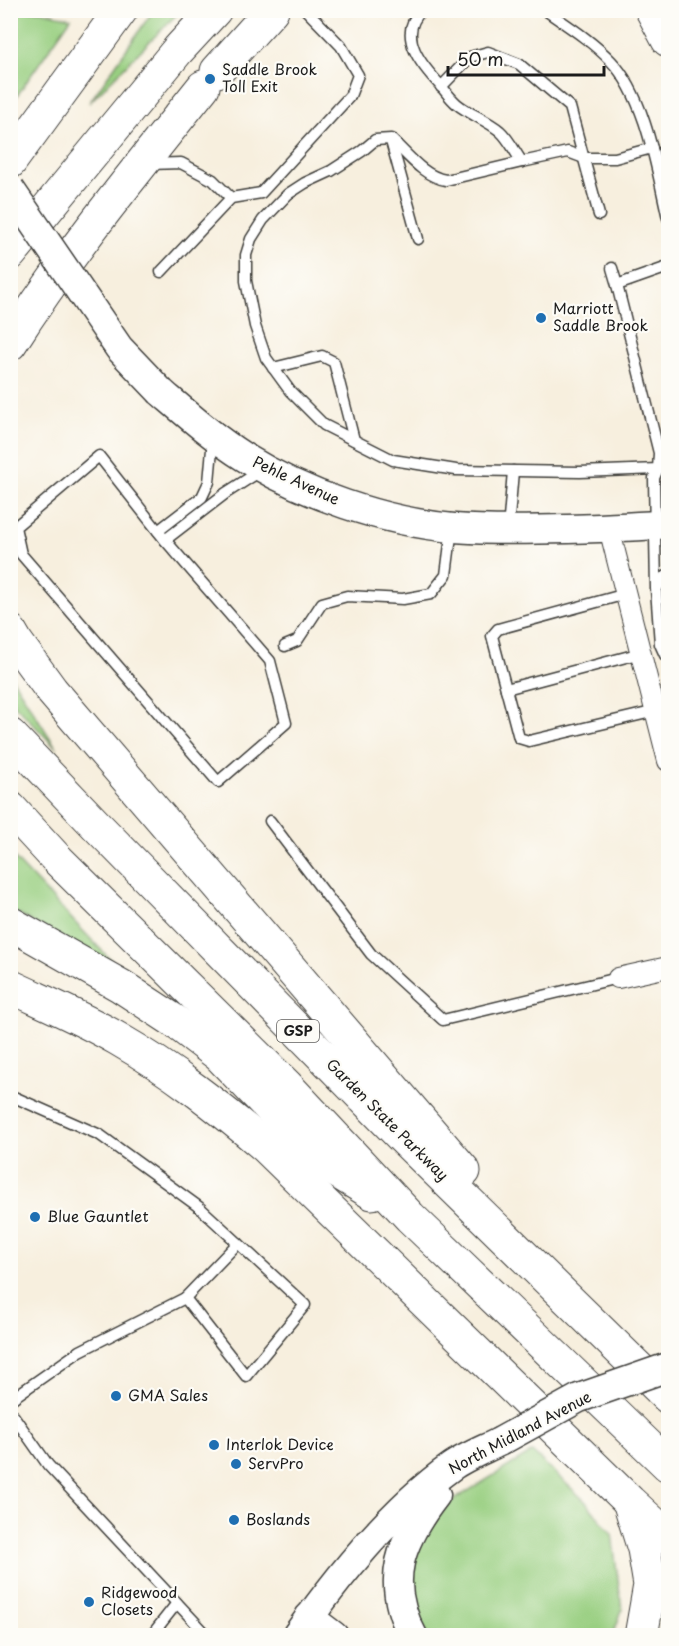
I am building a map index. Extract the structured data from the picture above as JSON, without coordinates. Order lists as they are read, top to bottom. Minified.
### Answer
{"streets":{"highway":["GSP","Garden State Parkway"],"street":["Pehle Avenue","North Midland Avenue"]},"crossings":[["Garden State Parkway","North Midland Avenue"]],"places":["Saddle Brook Toll Exit","Marriott Saddle Brook","Blue Gauntlet","GMA Sales","Interlok Device","ServPro","Boslands","Ridgewood Closets"],"scale_bar":"50 m"}
